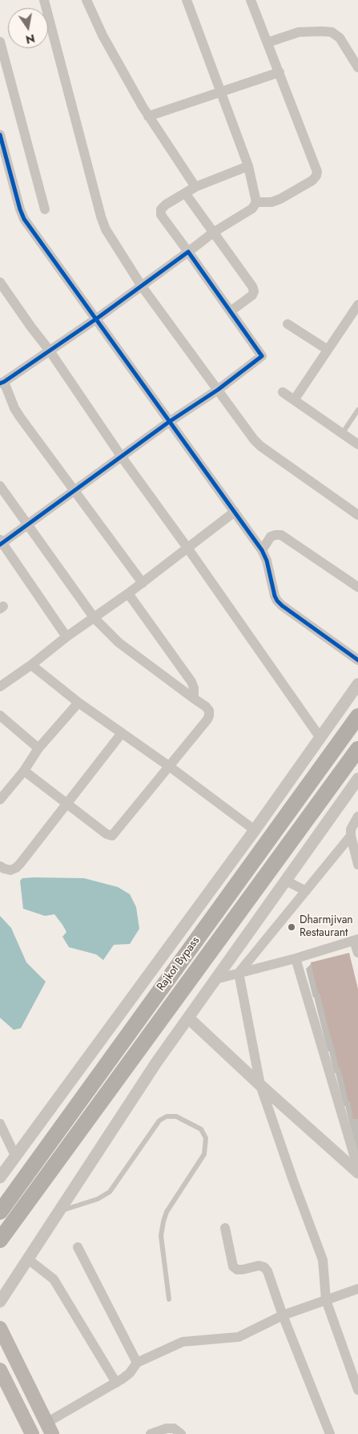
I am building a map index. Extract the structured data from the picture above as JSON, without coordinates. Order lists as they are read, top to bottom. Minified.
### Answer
{"streets":{"highway":["Rajkot Bypass"]},"places":["Dharmjivan Restaurant"],"north":"bottom"}
